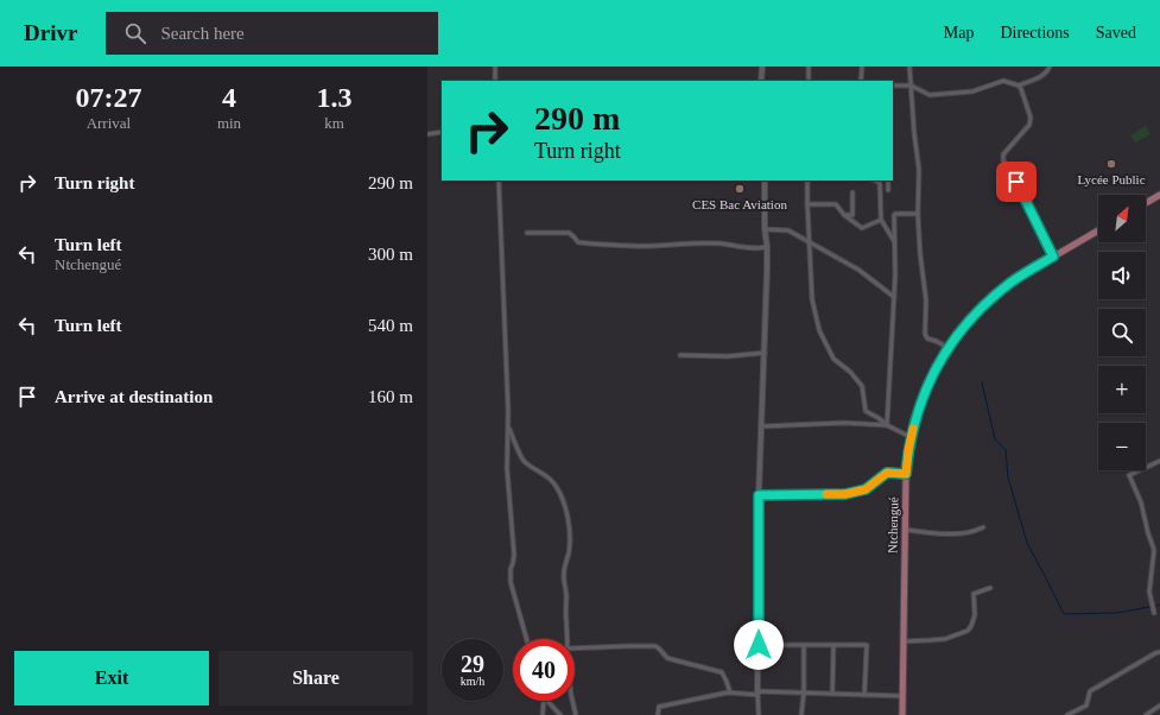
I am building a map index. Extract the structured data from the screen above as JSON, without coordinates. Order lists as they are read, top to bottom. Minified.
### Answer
{"streets":{"main road":["Ntchengué"]},"places":["Lycée Public","CES Bac Aviation"],"north":"top right","page":{"header":"Drivr","search":"Search here","nav":["Map","Directions","Saved"],"eta":["07:27","Arrival","4","min","1.3","km"],"turn":["290 m","Turn right"],"list":[{"name":"Turn right","value":"290 m"},{"name":"Turn left","note":"Ntchengué","value":"300 m"},{"name":"Turn left","value":"540 m"},{"name":"Arrive at destination","value":"160 m"}],"map_buttons":["+","−"],"speed":"29 km/h","limit":"40","buttons":["Exit","Share"]}}
